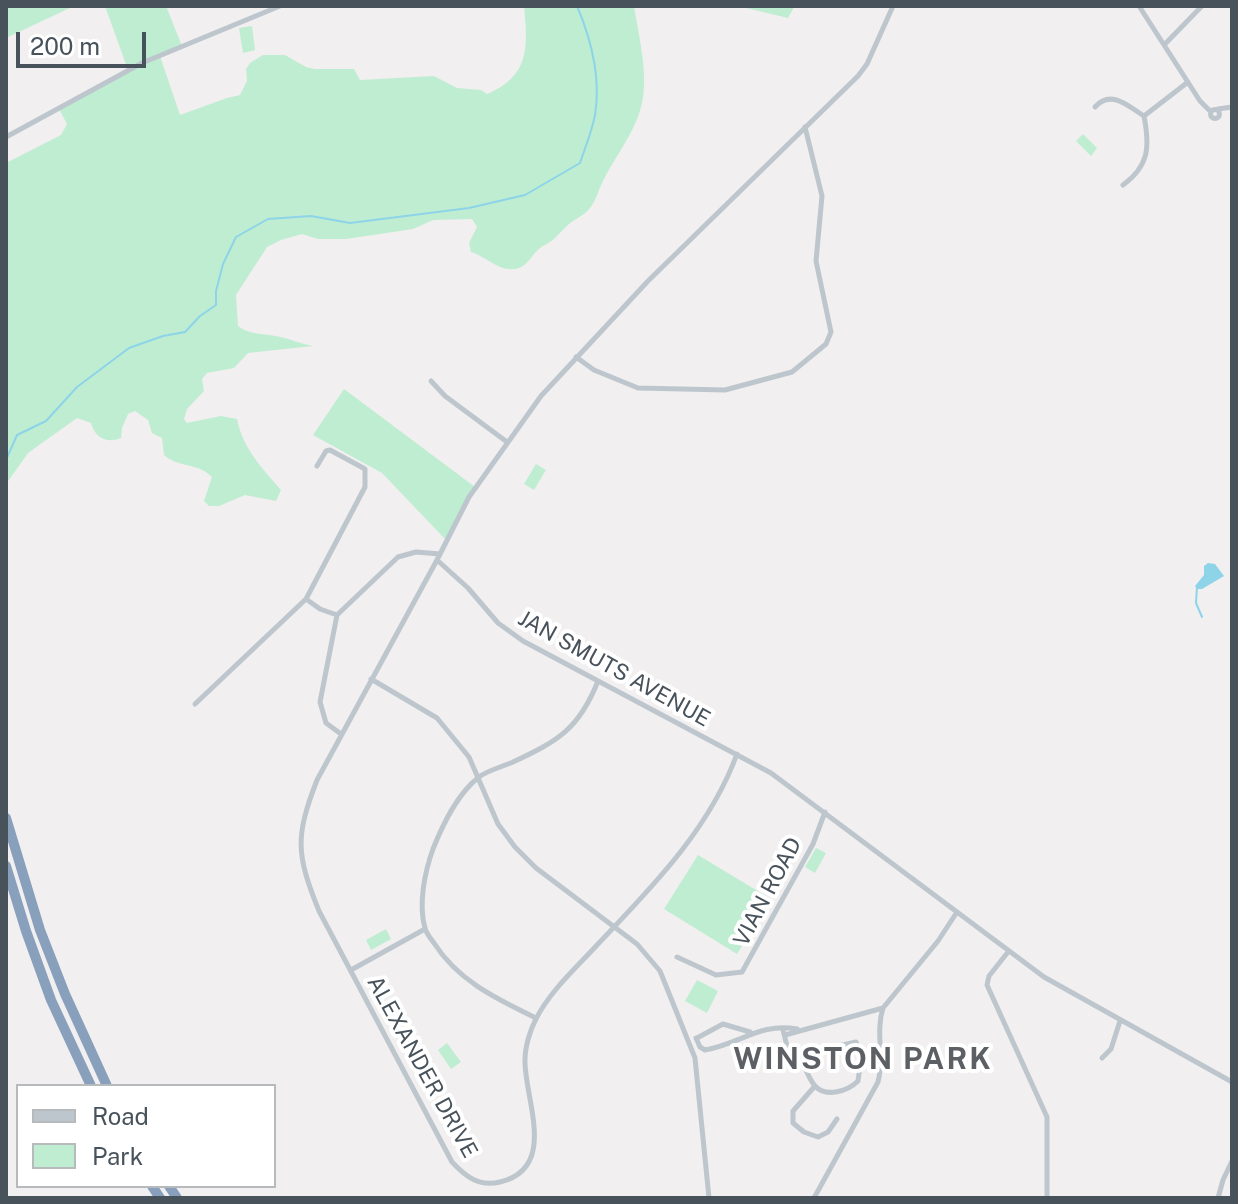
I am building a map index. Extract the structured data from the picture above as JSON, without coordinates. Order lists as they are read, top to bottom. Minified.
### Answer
{"streets":{"street":["JAN SMUTS AVENUE","VIAN ROAD","ALEXANDER DRIVE"]},"crossings":[["JAN SMUTS AVENUE","VIAN ROAD"],["JAN SMUTS AVENUE","ALEXANDER DRIVE"]],"districts":["WINSTON PARK"],"legend":["Road","Park"],"scale_bar":"200 m"}
